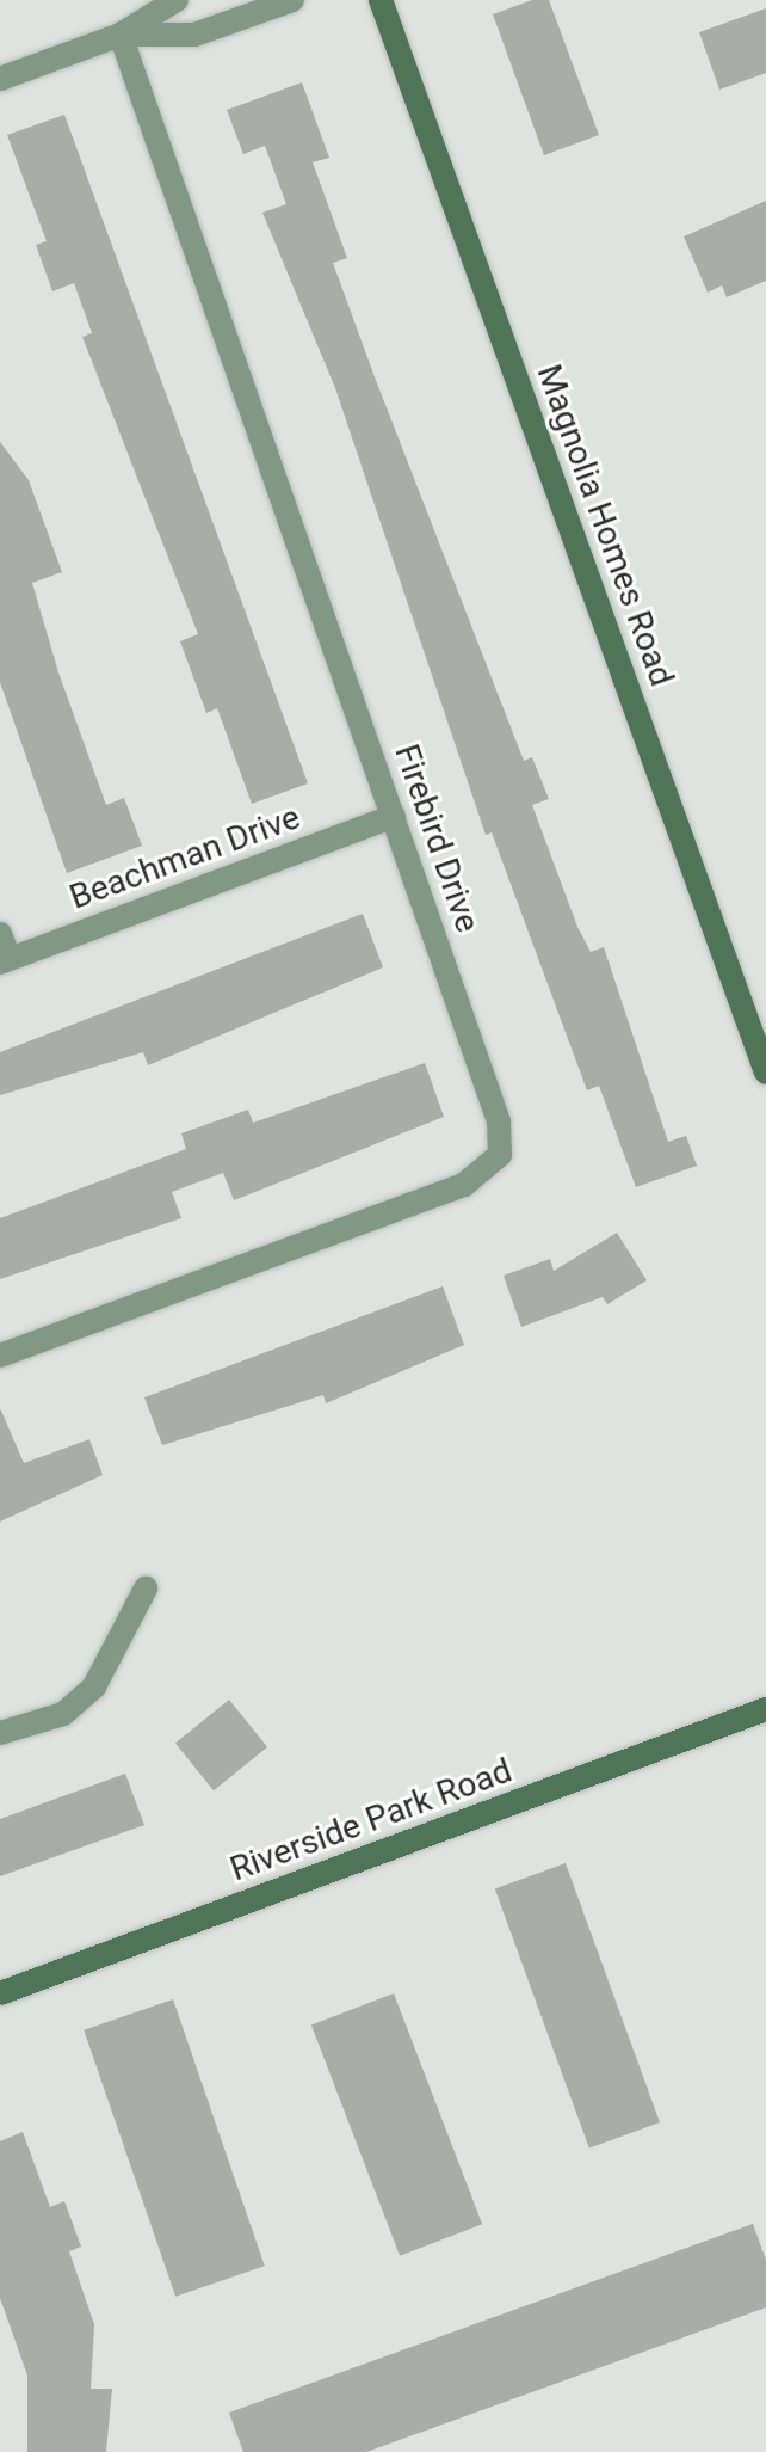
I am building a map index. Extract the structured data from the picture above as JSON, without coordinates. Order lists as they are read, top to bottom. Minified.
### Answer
{"streets":{"street":["Magnolia Homes Road","Firebird Drive","Beachman Drive","Riverside Park Road"]},"crossings":[["Firebird Drive","Beachman Drive"]]}
